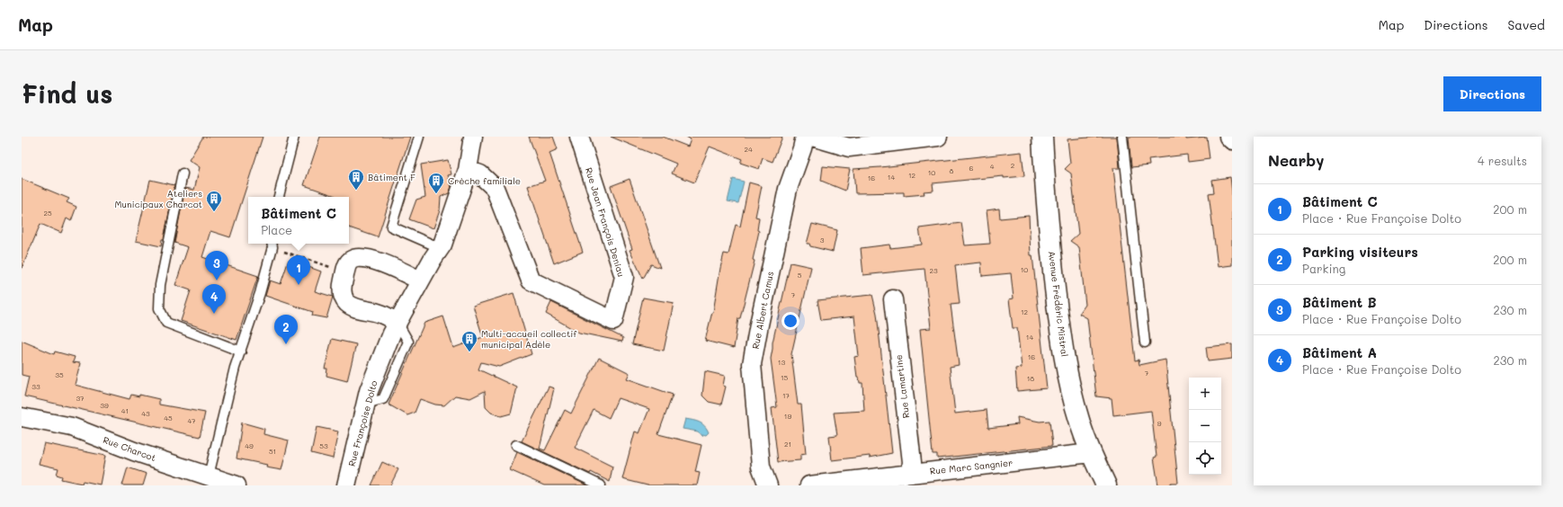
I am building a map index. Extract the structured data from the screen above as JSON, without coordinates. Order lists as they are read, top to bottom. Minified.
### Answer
{"streets":{"street":["Rue Jean François Deniau","Avenue Frédéric Mistral","Rue Albert Camus","Rue Lamartine","Rue Françoise Dolto","Rue Charcot","Rue Marc Sangnier"]},"crossings":[["Rue Jean François Deniau","Rue Françoise Dolto"],["Avenue Frédéric Mistral","Rue Marc Sangnier"],["Rue Lamartine","Rue Marc Sangnier"]],"places":{"building":["Bâtiment F","Crèche familiale","Ateliers Municipaux Charcot","Multi-accueil collectif municipal Adèle"]},"house_numbers":["24","2","4","6","8","10","12","14","16","25","3","10","23","5","7","12","14","16","13","7","35","15","18","33","17","37","39","41","43","19","45","47","9","21","49","53","51"],"page":{"header":"Map","nav":["Map","Directions","Saved"],"buttons":"Directions","title":"Find us","heading":["Nearby","4 results"],"list":[{"mark":"1","name":"Bâtiment C","note":"Place · Rue Françoise Dolto","value":"200 m"},{"mark":"2","name":"Parking visiteurs","note":"Parking","value":"200 m"},{"mark":"3","name":"Bâtiment B","note":"Place · Rue Françoise Dolto","value":"230 m"},{"mark":"4","name":"Bâtiment A","note":"Place · Rue Françoise Dolto","value":"230 m"}],"popup":["Bâtiment C","Place"],"pins":["3","1","4","2"],"map_buttons":["+","−"]}}
